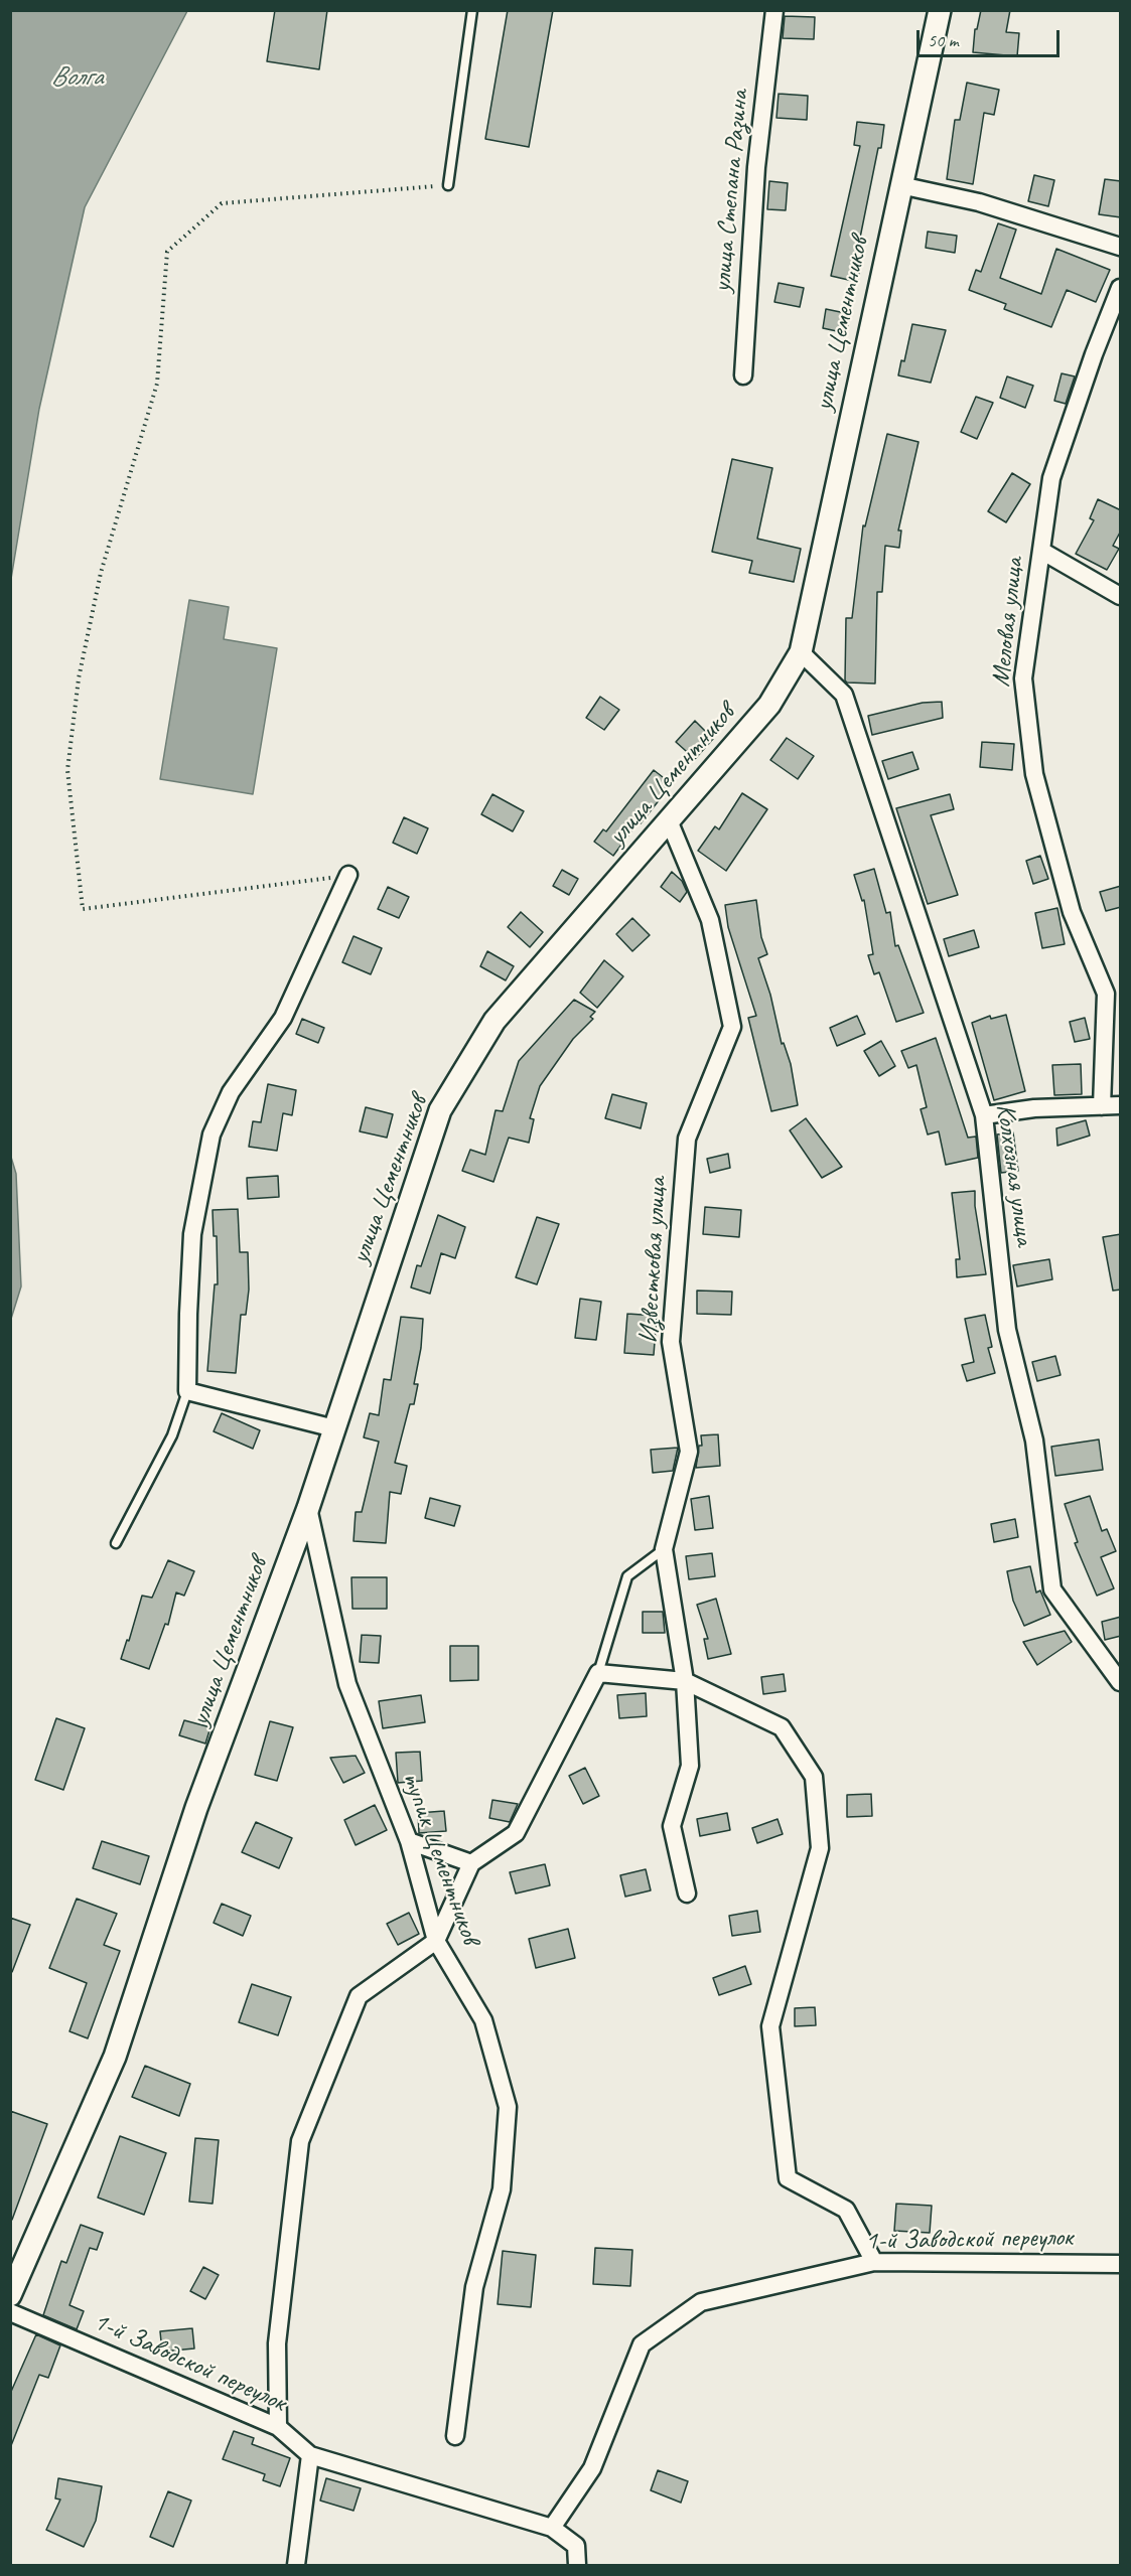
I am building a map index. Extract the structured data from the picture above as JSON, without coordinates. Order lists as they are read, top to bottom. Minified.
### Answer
{"streets":{"street":["улица Степана Разина","улица Цементников","Меловая улица","Колхозная улица","Известковая улица","тупик Цементников","1-й Заводской переулок"]},"crossings":[["улица Цементников","Колхозная улица"],["улица Цементников","Известковая улица"],["улица Цементников","тупик Цементников"]],"water":["Волга"],"scale_bar":"50 m"}
